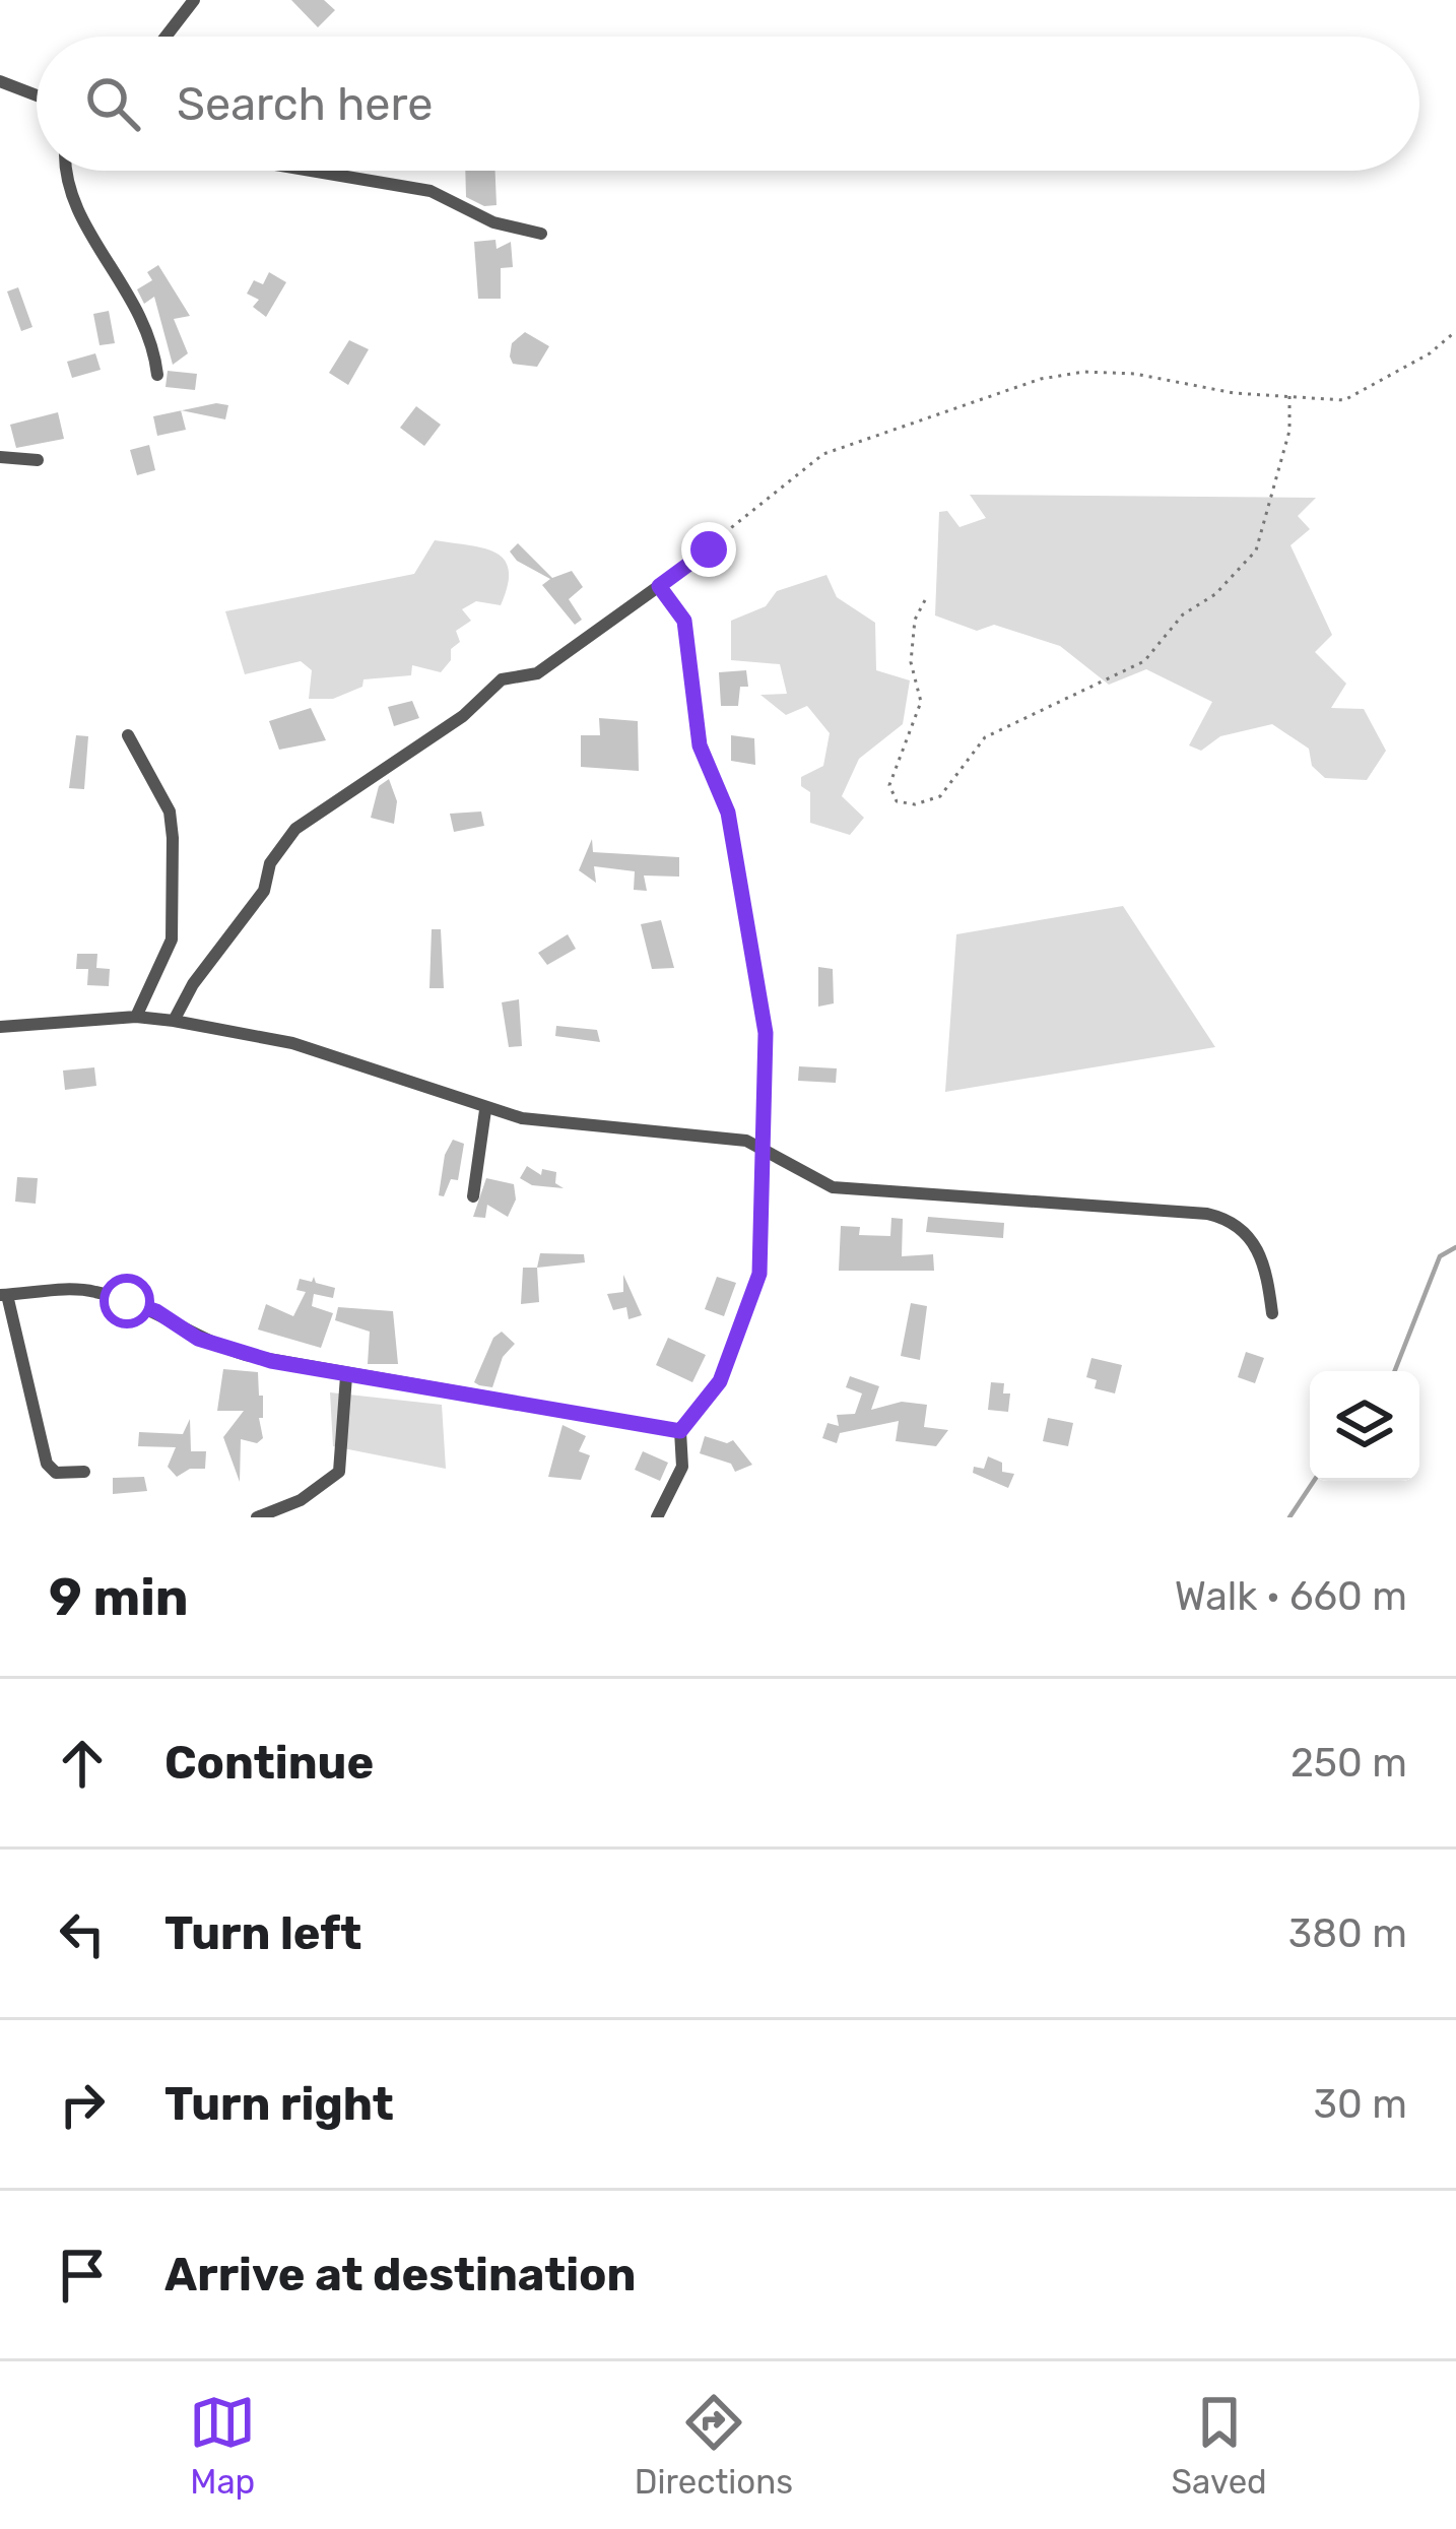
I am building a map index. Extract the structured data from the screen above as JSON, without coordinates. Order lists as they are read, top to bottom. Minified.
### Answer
{"page":{"search":"Search here","heading":["9 min","Walk · 660 m"],"list":[["Continue","250 m"],["Turn left","380 m"],["Turn right","30 m"],"Arrive at destination"],"nav":["Map","Directions","Saved"]}}
